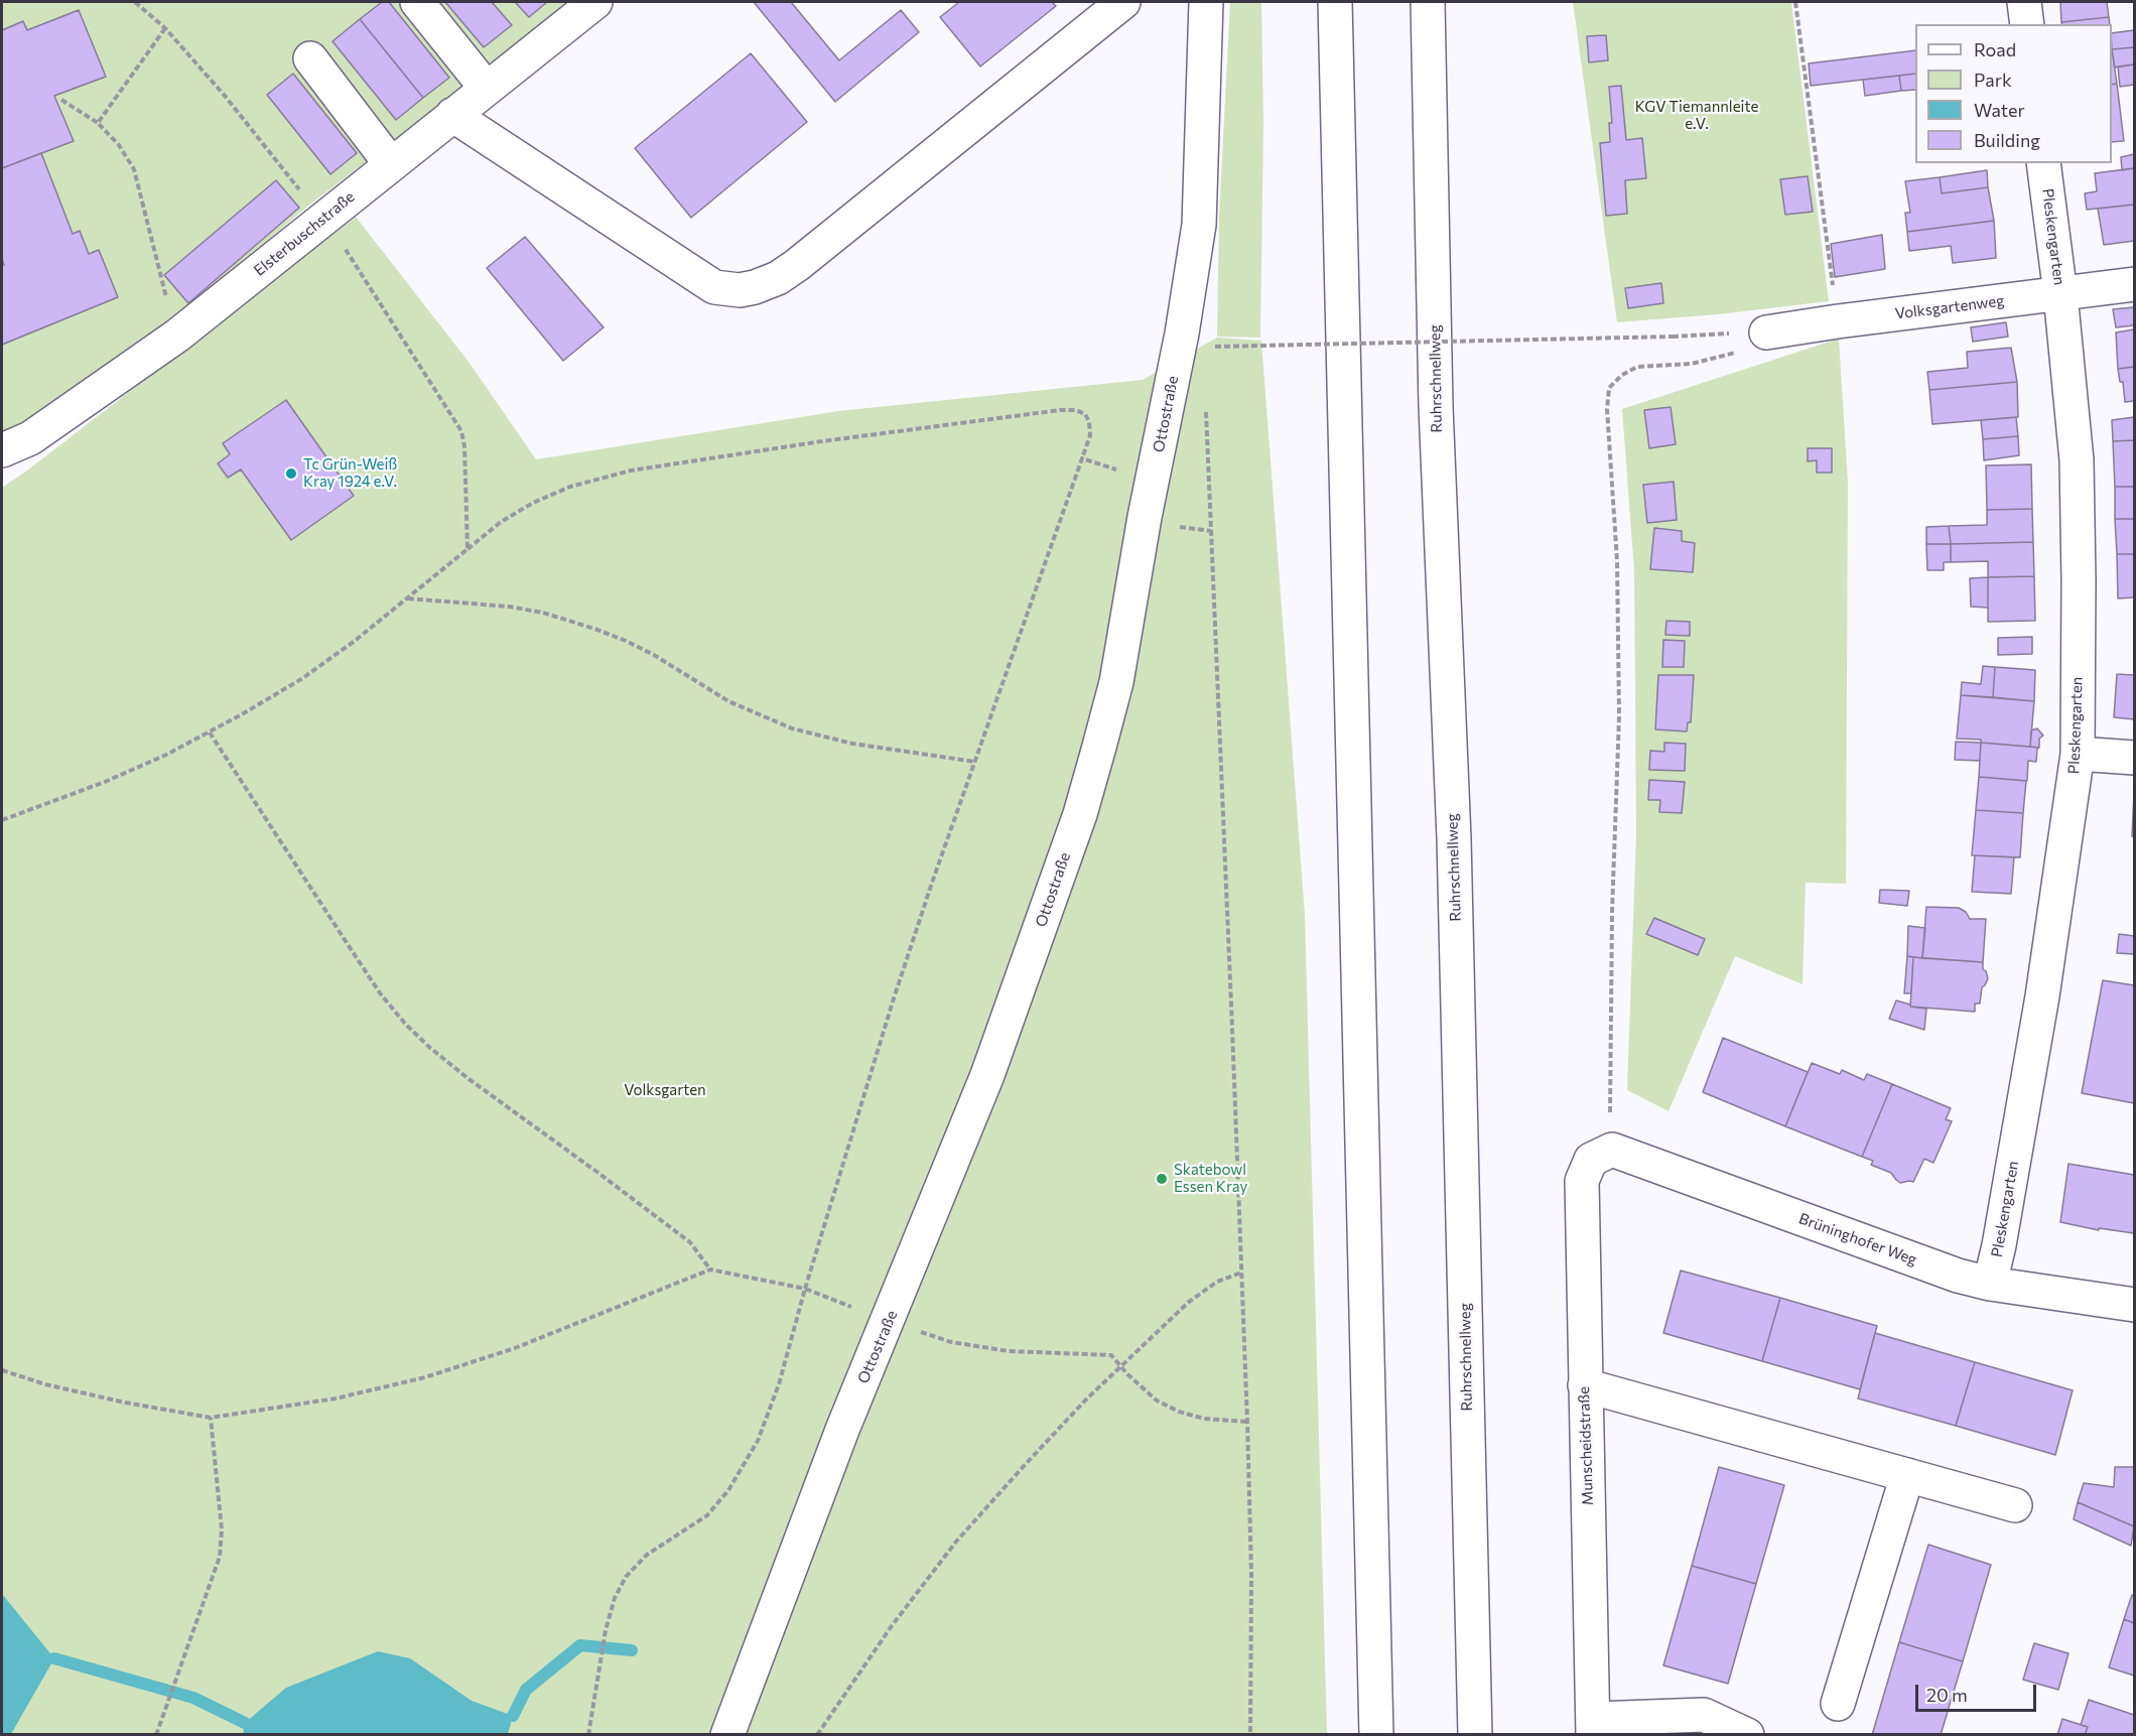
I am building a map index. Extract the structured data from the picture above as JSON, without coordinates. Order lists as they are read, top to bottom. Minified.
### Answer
{"streets":{"main road":["Elsterbuschstraße","Pleskengarten","Volksgartenweg","Ruhrschnellweg","Ottostraße","Brüninghofer Weg","Munscheidstraße"]},"crossings":[["Pleskengarten","Volksgartenweg"],["Pleskengarten","Brüninghofer Weg"],["Brüninghofer Weg","Munscheidstraße"]],"parks":["KGV Tiemannleite e.V.","Volksgarten"],"places":["Tc Grün-Weiß Kray 1924 e.V.","Skatebowl Essen Kray"],"legend":["Road","Park","Water","Building"],"scale_bar":"20 m"}
